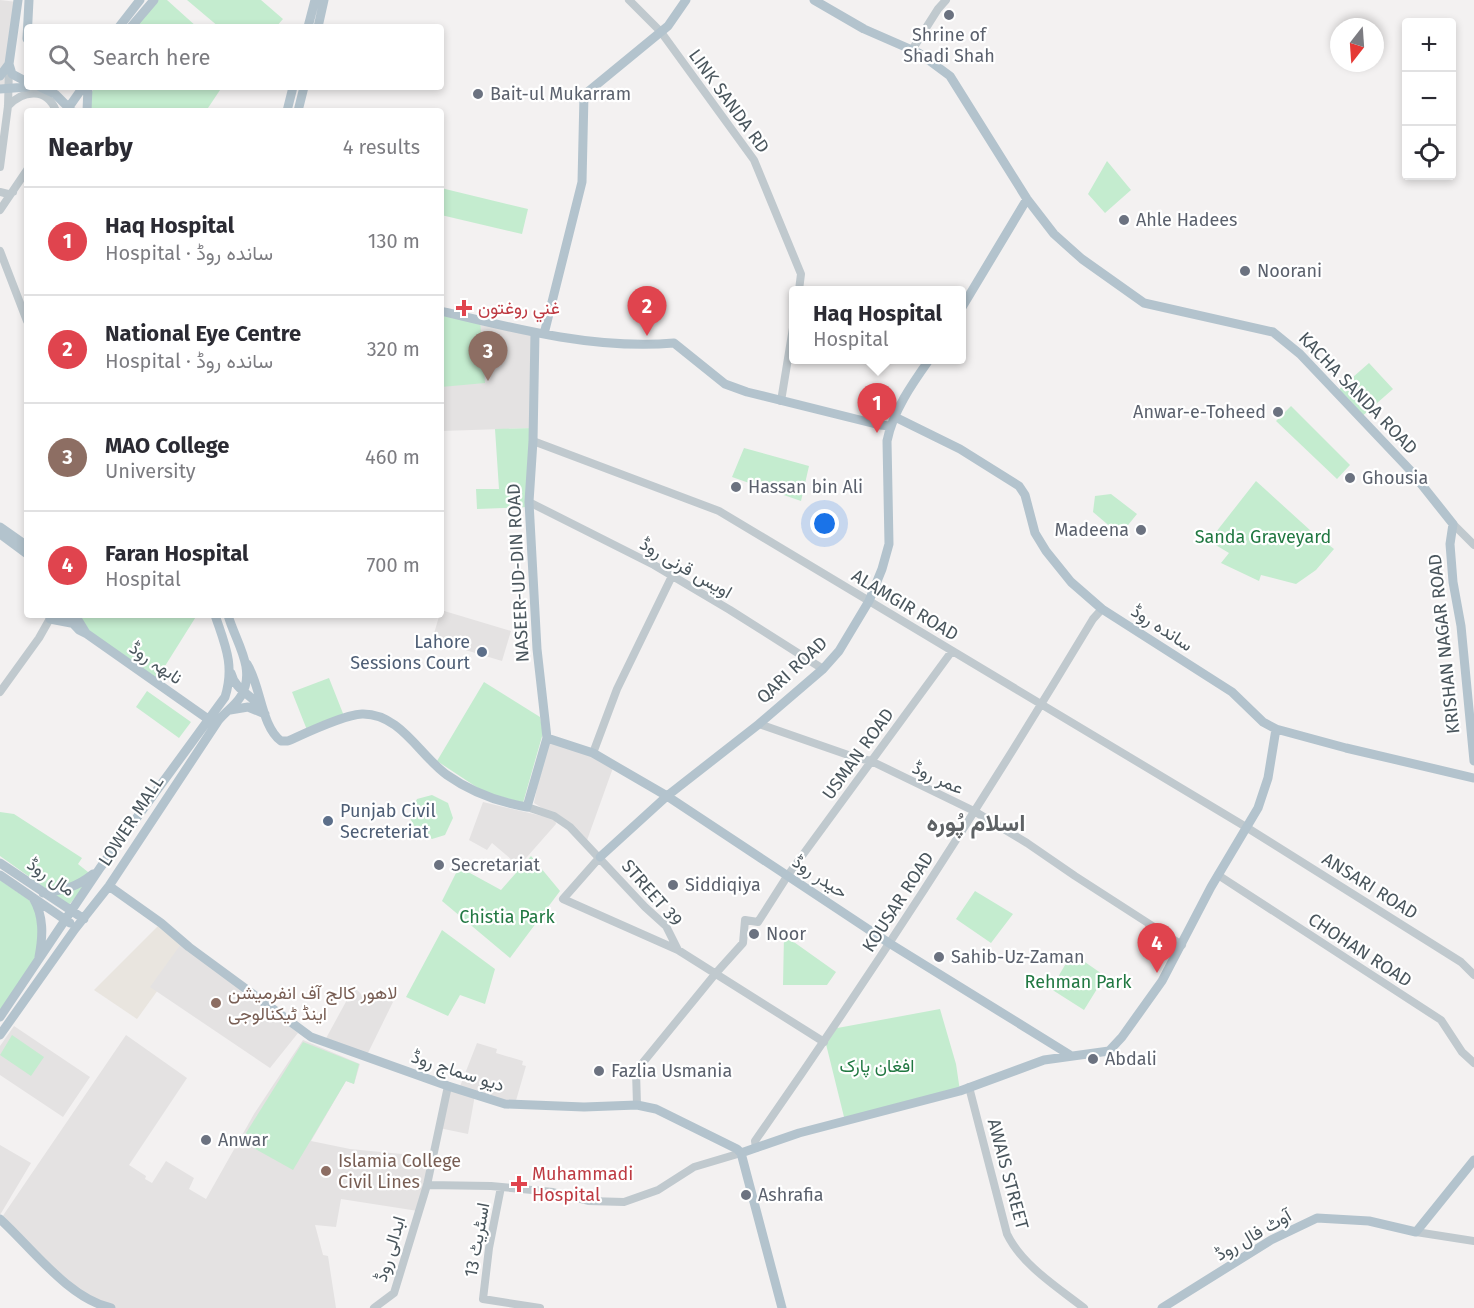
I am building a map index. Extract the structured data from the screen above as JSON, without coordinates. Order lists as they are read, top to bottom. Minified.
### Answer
{"streets":{"main road":["KACHA SANDA ROAD","NASEER-UD-DIN ROAD","ساندہ روڈ","KRISHAN NAGAR ROAD","نابھہ روڈ","QARI ROAD","LOWER MALL","مال روڈ","حیدر روڈ","دیو سماج روڈ","آوٹ فال روڈ"],"street":["LINK SANDA RD","اویس قرنی روڈ","ALAMGIR ROAD","USMAN ROAD","عمر روڈ","ANSARI ROAD","STREET 39","KOUSAR ROAD","CHOHAN ROAD","AWAIS STREET","اسٹریٹ 13","ابدالی روڈ"]},"crossings":[["LINK SANDA RD","NASEER-UD-DIN ROAD"],["KACHA SANDA ROAD","KRISHAN NAGAR ROAD"],["اویس قرنی روڈ","NASEER-UD-DIN ROAD"],["اویس قرنی روڈ","QARI ROAD"],["NASEER-UD-DIN ROAD","ALAMGIR ROAD"],["NASEER-UD-DIN ROAD","حیدر روڈ"],["NASEER-UD-DIN ROAD","STREET 39"],["ALAMGIR ROAD","QARI ROAD"],["ALAMGIR ROAD","USMAN ROAD"],["ALAMGIR ROAD","ANSARI ROAD"],["ALAMGIR ROAD","KOUSAR ROAD"],["ساندہ روڈ","QARI ROAD"],["ساندہ روڈ","KOUSAR ROAD"],["نابھہ روڈ","LOWER MALL"],["QARI ROAD","عمر روڈ"],["QARI ROAD","حیدر روڈ"],["QARI ROAD","STREET 39"],["USMAN ROAD","عمر روڈ"],["USMAN ROAD","حیدر روڈ"],["عمر روڈ","KOUSAR ROAD"],["LOWER MALL","مال روڈ"],["LOWER MALL","دیو سماج روڈ"],["حیدر روڈ","KOUSAR ROAD"],["دیو سماج روڈ","ابدالی روڈ"]],"districts":["اسلام پُورہ"],"parks":["Sanda Graveyard","Chistia Park","Rehman Park","افغان پارک"],"places":{"other":["Shrine of Shadi Shah","Bait-ul Mukarram","Ahle Hadees","Noorani","Anwar-e-Toheed","Ghousia","Hassan bin Ali","Madeena","Lahore Sessions Court","Punjab Civil Secreteriat","Secretariat","Siddiqiya","Noor","Sahib-Uz-Zaman","لاھور کالج آف انفرمیشن اینڈ ٹیکنالوجی","Abdali","Fazlia Usmania","Anwar","Islamia College Civil Lines","Ashrafia"],"health":["غني روغتون","Muhammadi Hospital"]},"north":"bottom","page":{"map_buttons":["+","−"],"search":"Search here","heading":["Nearby","4 results"],"list":[{"mark":"1","name":"Haq Hospital","note":"Hospital · ساندہ روڈ","value":"130 m"},{"mark":"2","name":"National Eye Centre","note":"Hospital · ساندہ روڈ","value":"320 m"},{"mark":"3","name":"MAO College","note":"University","value":"460 m"},{"mark":"4","name":"Faran Hospital","note":"Hospital","value":"700 m"}],"popup":["Haq Hospital","Hospital"],"pins":["2","3","1","4"]}}
